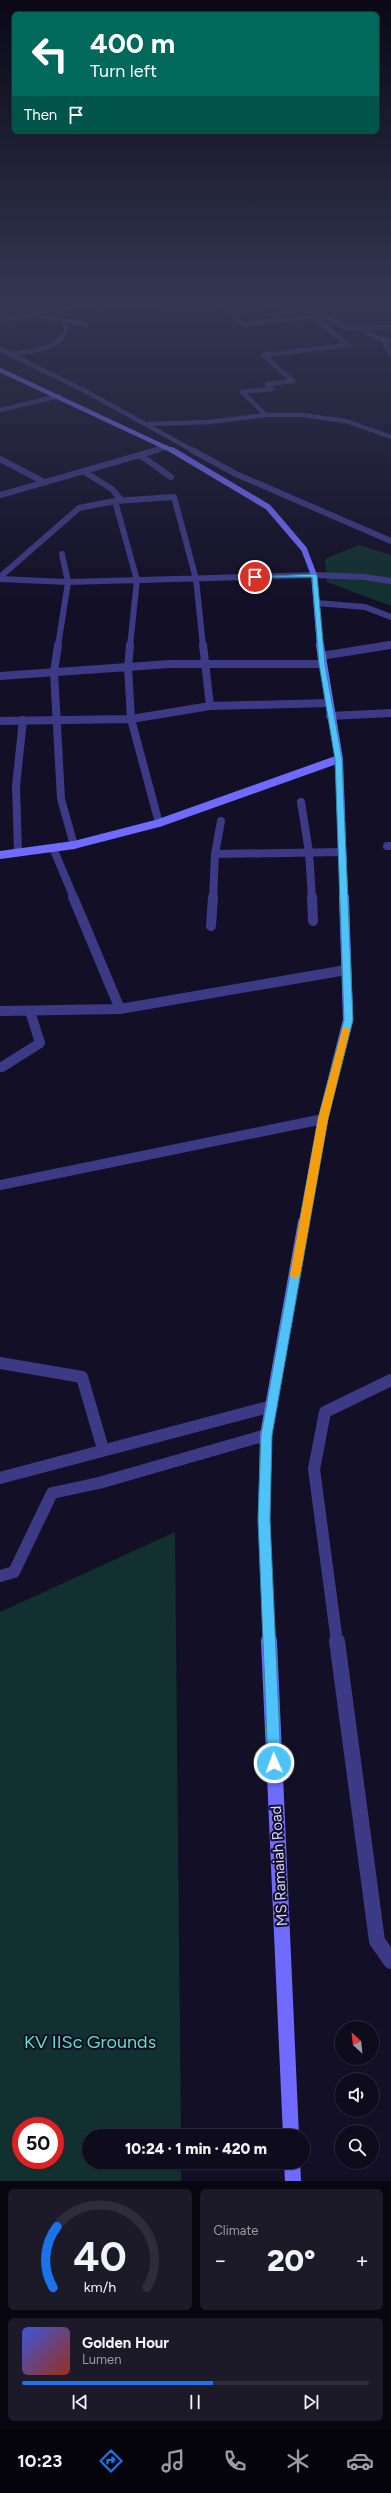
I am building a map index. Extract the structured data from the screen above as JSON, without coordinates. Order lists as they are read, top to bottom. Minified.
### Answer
{"streets":{"main road":["MS Ramaiah Road"]},"parks":["KV IISc Grounds"],"north":"top left","page":{"turn":["400 m","Turn left"],"then":"Then","limit":"50","trip":"10:24 · 1 min · 420 m","tile":"Climate","heat":["−","20°","+"],"song":["Golden Hour","Lumen"],"tabs":"10:23","gauge":["40","km/h"]}}
